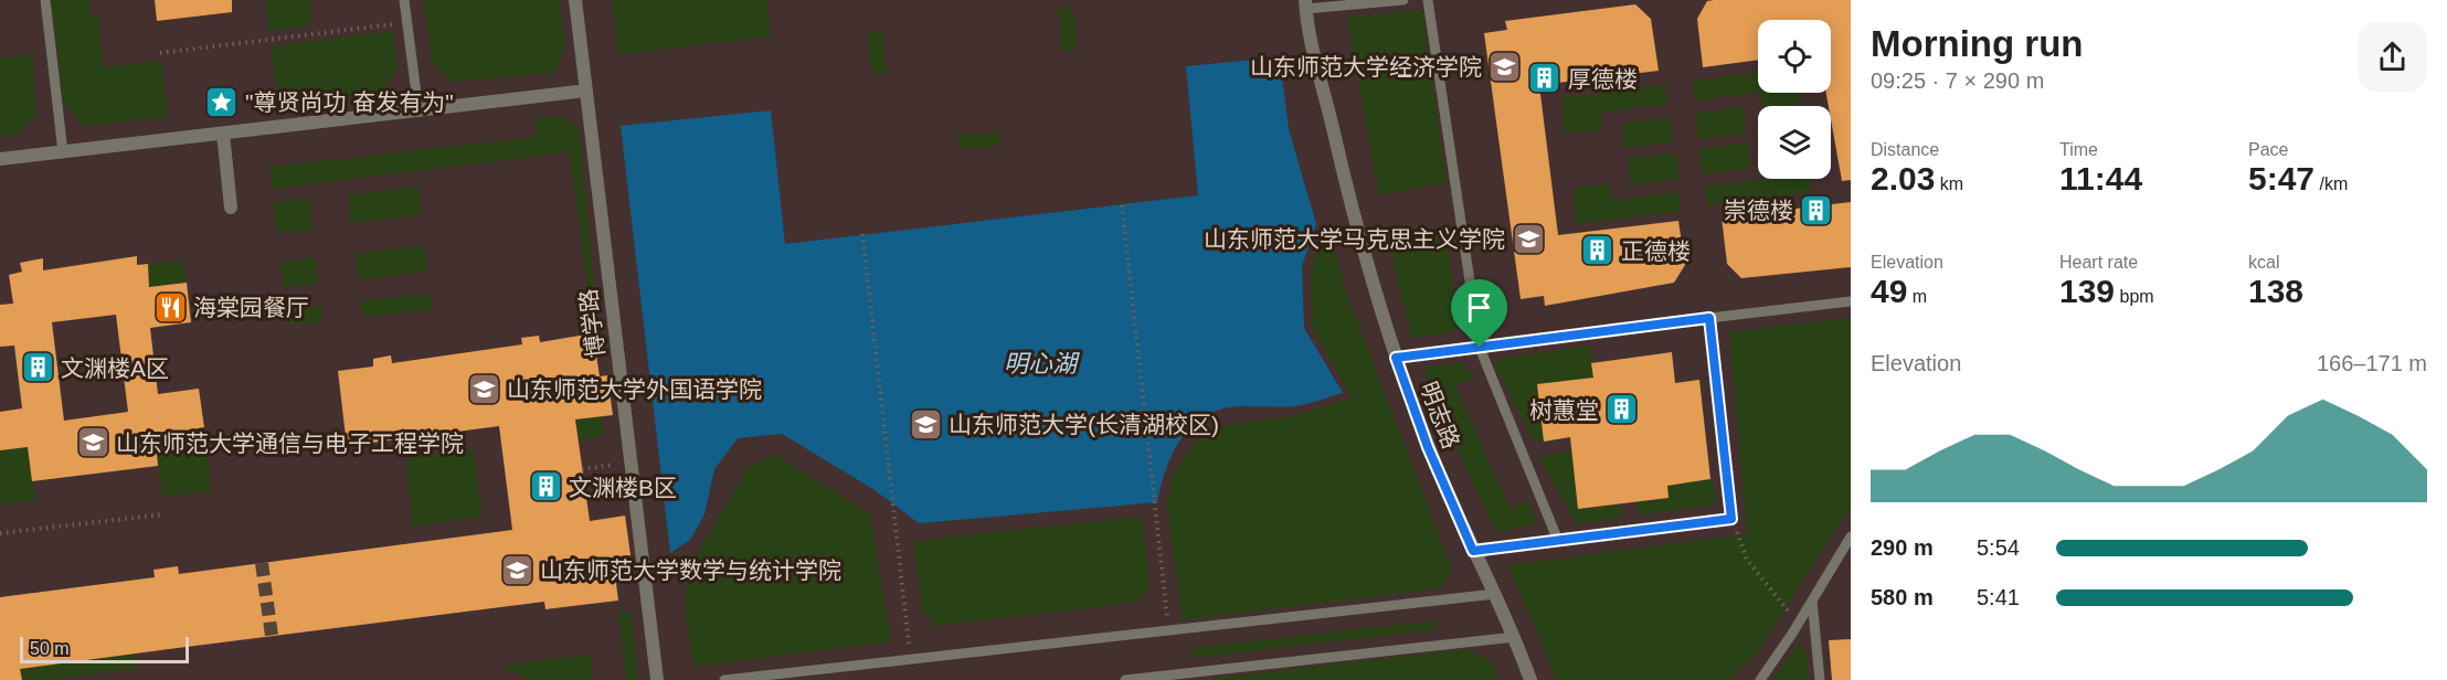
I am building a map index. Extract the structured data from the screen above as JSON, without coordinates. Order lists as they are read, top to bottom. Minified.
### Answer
{"streets":{"street":["博学路","明志路"]},"water":["明心湖"],"places":{"school or university":["山东师范大学经济学院","山东师范大学马克思主义学院","山东师范大学外国语学院","山东师范大学(长清湖校区)","山东师范大学通信与电子工程学院","山东师范大学数学与统计学院"],"building":["厚德楼","崇德楼","正德楼","文渊楼A区","树蕙堂","文渊楼B区"],"place":["\"尊贤尚功 奋发有为\""],"restaurant":["海棠园餐厅"]},"scale_bar":"50 m","page":{"heading":["Morning run","09:25 · 7 × 290 m"],"stats":[["Distance","2.03 km"],["Time","11:44"],["Pace","5:47 /km"],["Elevation","49 m"],["Heart rate","139 bpm"],["kcal","138"]],"chart":["Elevation","166–171 m"],"list":[{"name":"290 m","note":"5:54"},{"name":"580 m","note":"5:41"}],"scale":"50 m"}}
